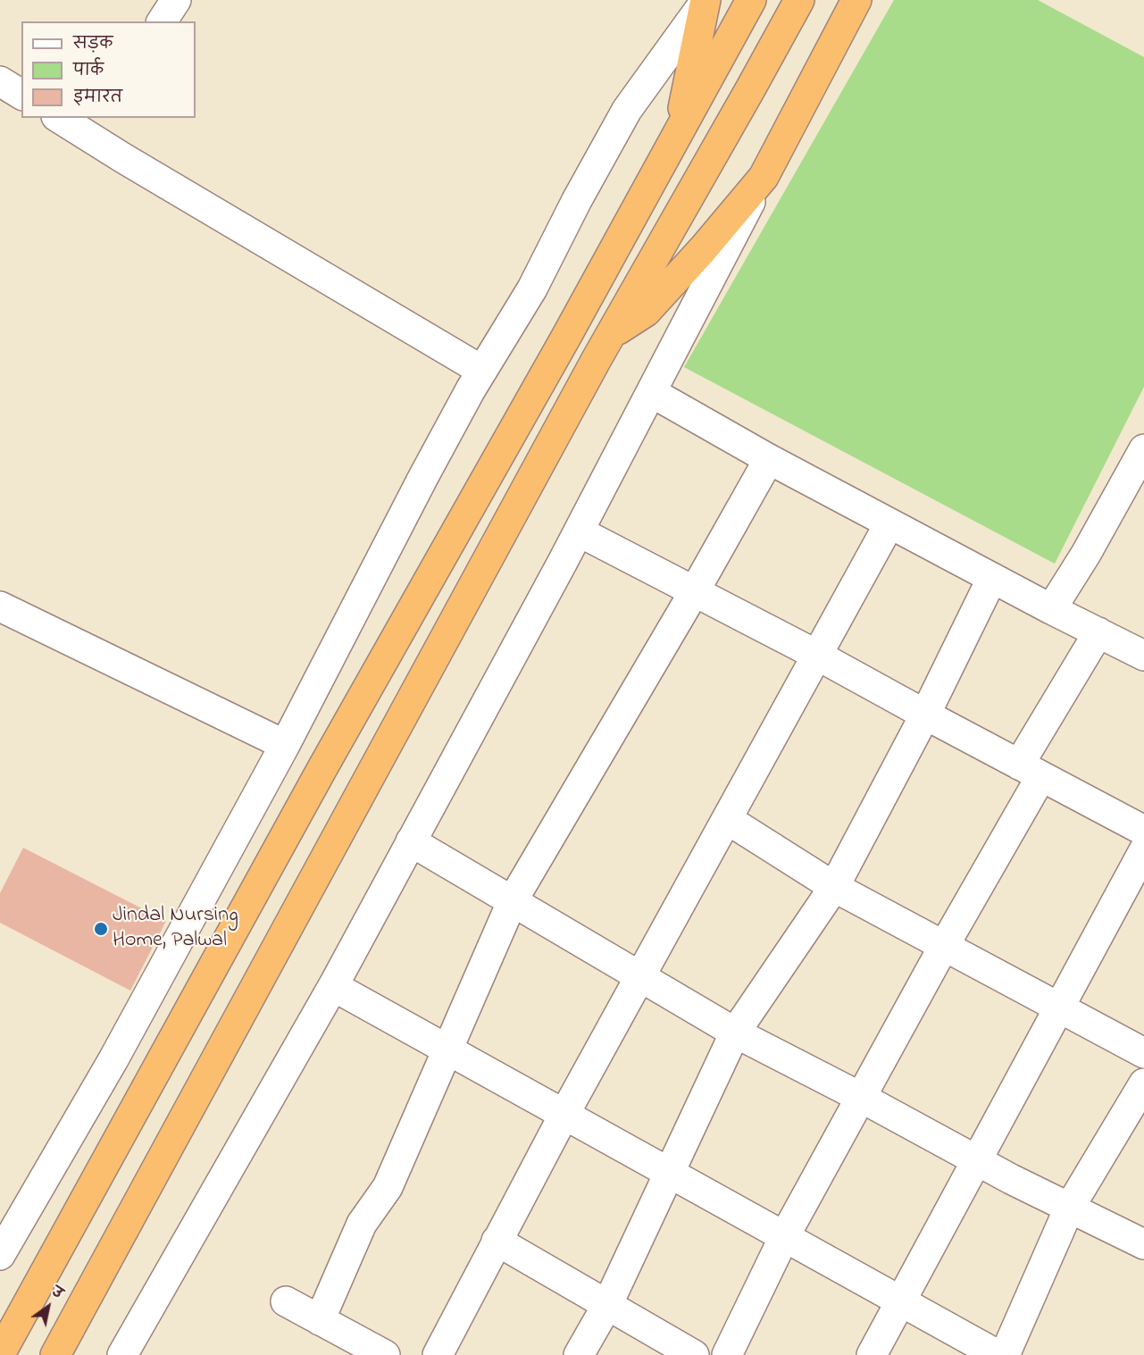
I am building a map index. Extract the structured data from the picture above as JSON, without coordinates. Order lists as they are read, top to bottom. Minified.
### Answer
{"places":["Jindal Nursing Home, Palwal"],"legend":["सड़क","पार्क","इमारत"],"north":"top right"}
